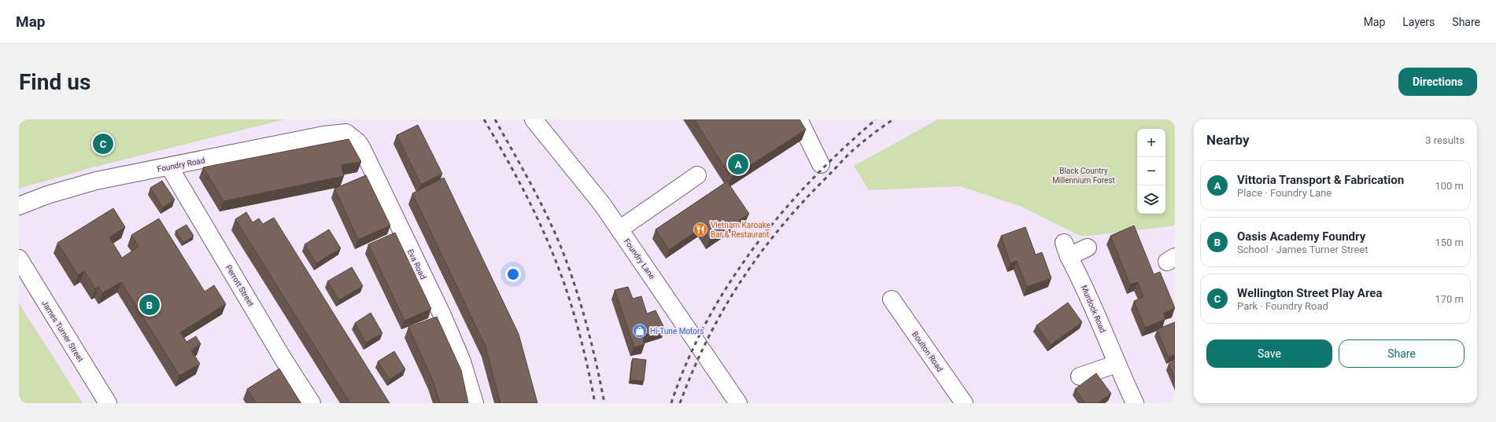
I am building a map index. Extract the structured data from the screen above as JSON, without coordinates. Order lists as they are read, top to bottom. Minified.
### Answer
{"streets":{"street":["Foundry Road","Foundry Lane","Eva Road","Perrott Street","Murdock Road","James Turner Street","Boulton Road"]},"crossings":[["Foundry Road","Eva Road"],["Foundry Road","Perrott Street"]],"parks":["Black Country Millennium Forest"],"places":{"restaurant":["Vietnam Karoake Bar & Restaurant"],"shop":["Hi-Tune Motors"]},"page":{"header":"Map","nav":["Map","Layers","Share"],"buttons":["Directions",["Save","Share"]],"title":"Find us","heading":["Nearby","3 results"],"map_buttons":["+","−"],"pins":["C","A","B"],"list":[{"mark":"A","name":"Vittoria Transport & Fabrication","note":"Place · Foundry Lane","value":"100 m"},{"mark":"B","name":"Oasis Academy Foundry","note":"School · James Turner Street","value":"150 m"},{"mark":"C","name":"Wellington Street Play Area","note":"Park · Foundry Road","value":"170 m"}]}}
